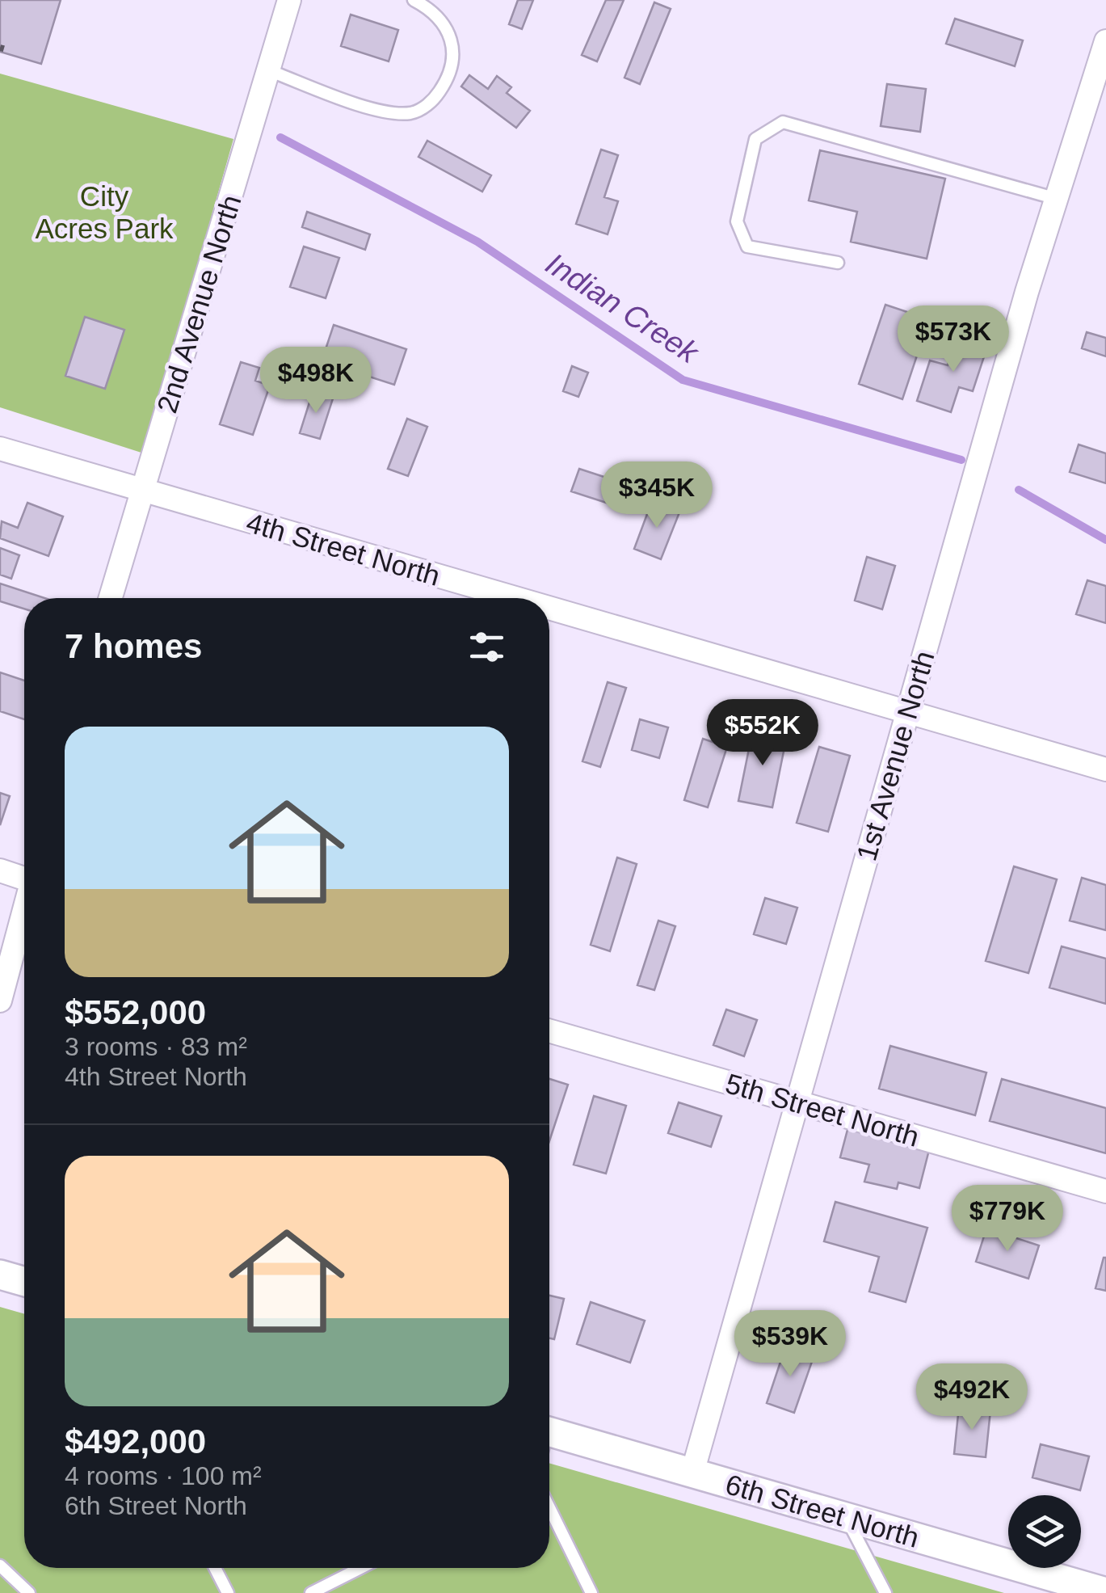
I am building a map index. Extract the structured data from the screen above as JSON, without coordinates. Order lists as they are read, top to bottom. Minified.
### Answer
{"streets":{"street":["2nd Avenue North","4th Street North","1st Avenue North","5th Street North","6th Street North"]},"crossings":[["2nd Avenue North","4th Street North"],["4th Street North","1st Avenue North"],["1st Avenue North","5th Street North"],["1st Avenue North","6th Street North"]],"water":["Indian Creek"],"parks":["City Acres Park"],"page":{"price":["$573K","$498K","$345K","$552K","$779K","$539K","$492K"],"heading":"7 homes","list":[{"name":"$552,000","note":"3 rooms · 83 m² · 4th Street North"},{"name":"$492,000","note":"4 rooms · 100 m² · 6th Street North"}]}}
